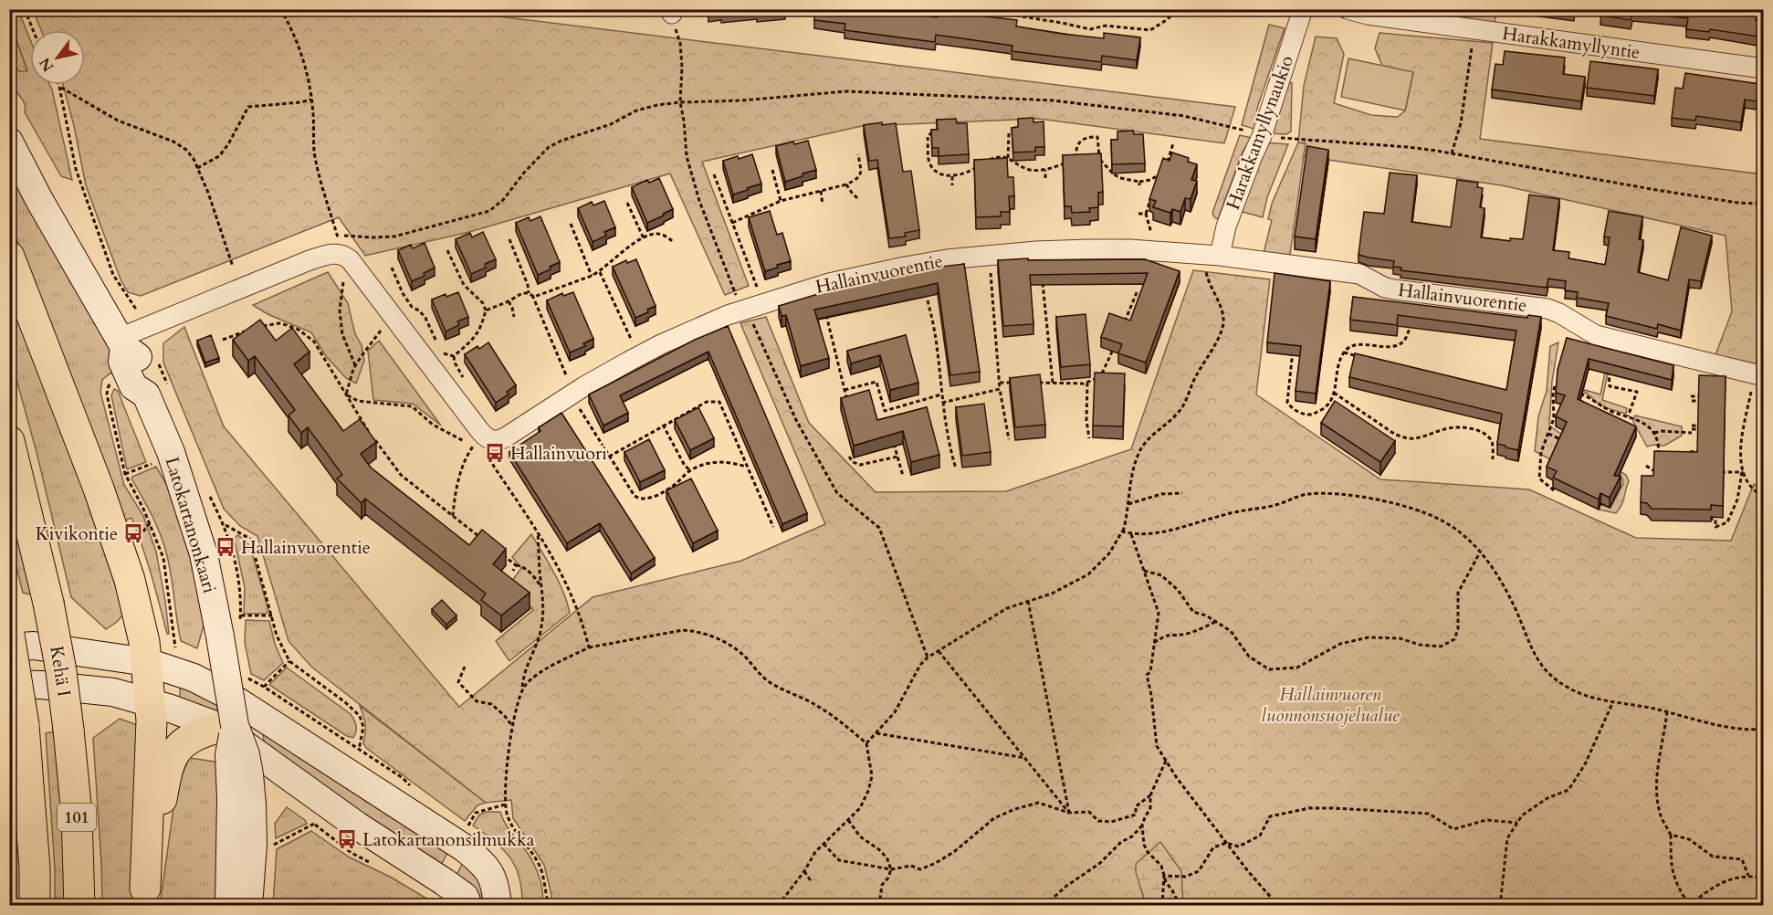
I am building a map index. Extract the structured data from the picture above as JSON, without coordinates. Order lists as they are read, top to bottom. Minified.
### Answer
{"streets":{"highway":["Kehä I","101"],"street":["Harakkamyllyntie","Harakkamyllynaukio","Hallainvuorentie","Latokartanonkaari"]},"crossings":[["Harakkamyllynaukio","Hallainvuorentie"],["Hallainvuorentie","Latokartanonkaari"]],"parks":["Hallainvuoren luonnonsuojelualue"],"places":{"bus stop":["Hallainvuori","Kivikontie","Hallainvuorentie","Latokartanonsilmukka"]},"north":"bottom left"}
